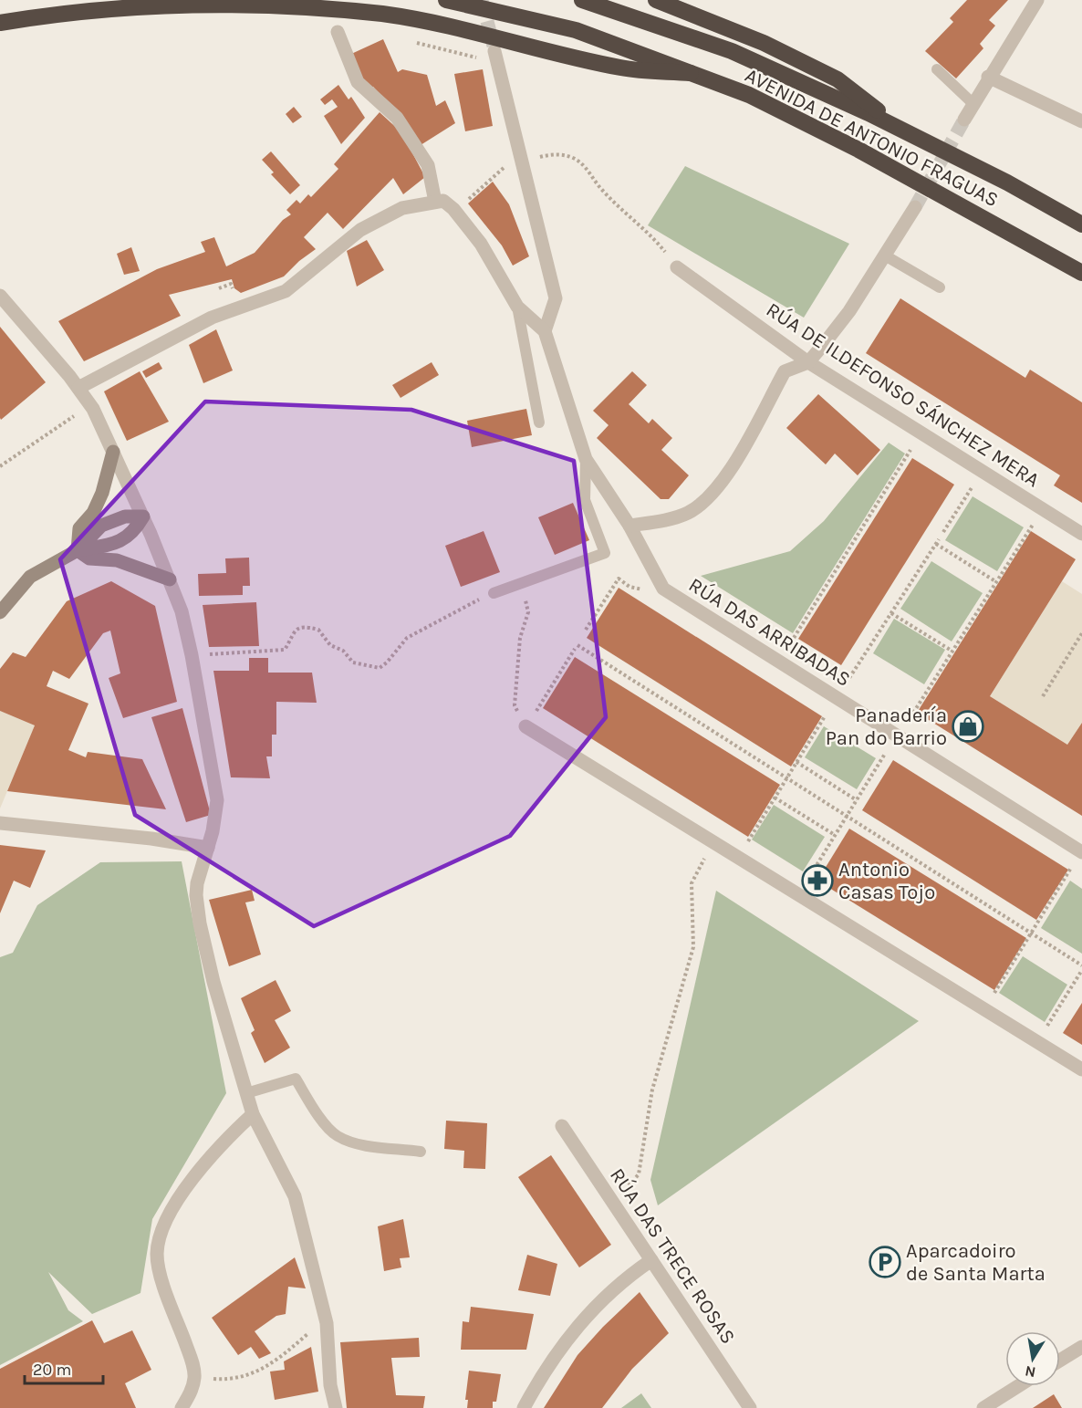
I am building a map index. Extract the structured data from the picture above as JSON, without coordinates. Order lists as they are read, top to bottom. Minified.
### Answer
{"streets":{"highway":["AVENIDA DE ANTONIO FRAGUAS"],"street":["RÚA DE ILDEFONSO SÁNCHEZ MERA","RÚA DAS ARRIBADAS","RÚA DAS TRECE ROSAS"]},"places":{"shop":["Panadería Pan do Barrio"],"pharmacy":["Antonio Casas Tojo"],"parking":["Aparcadoiro de Santa Marta"]},"scale_bar":"20 m","north":"bottom"}
